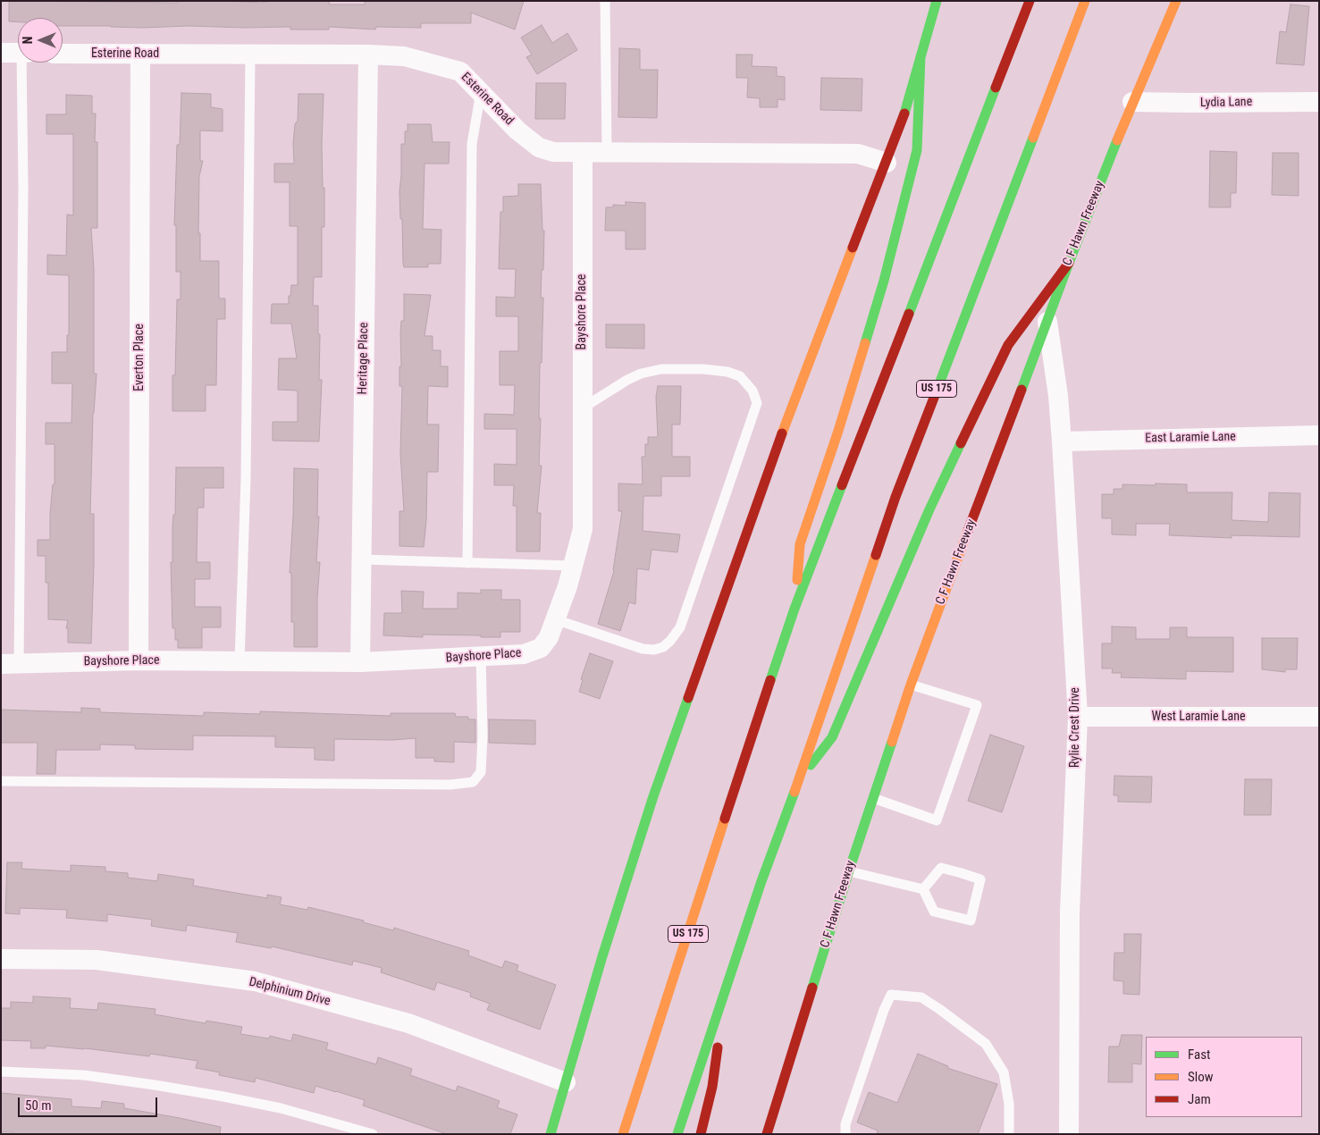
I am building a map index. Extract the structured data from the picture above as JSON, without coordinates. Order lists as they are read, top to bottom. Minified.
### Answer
{"streets":{"main road":["C F Hawn Freeway","US 175"],"street":["Esterine Road","Lydia Lane","Bayshore Place","Everton Place","Heritage Place","East Laramie Lane","West Laramie Lane","Rylie Crest Drive","Delphinium Drive"]},"crossings":[["Esterine Road","Bayshore Place"],["Esterine Road","Everton Place"],["Esterine Road","Heritage Place"],["Lydia Lane","C F Hawn Freeway"],["C F Hawn Freeway","Rylie Crest Drive"],["Bayshore Place","Everton Place"],["Bayshore Place","Heritage Place"],["East Laramie Lane","Rylie Crest Drive"],["West Laramie Lane","Rylie Crest Drive"]],"legend":["Fast","Slow","Jam"],"scale_bar":"50 m","north":"left"}
